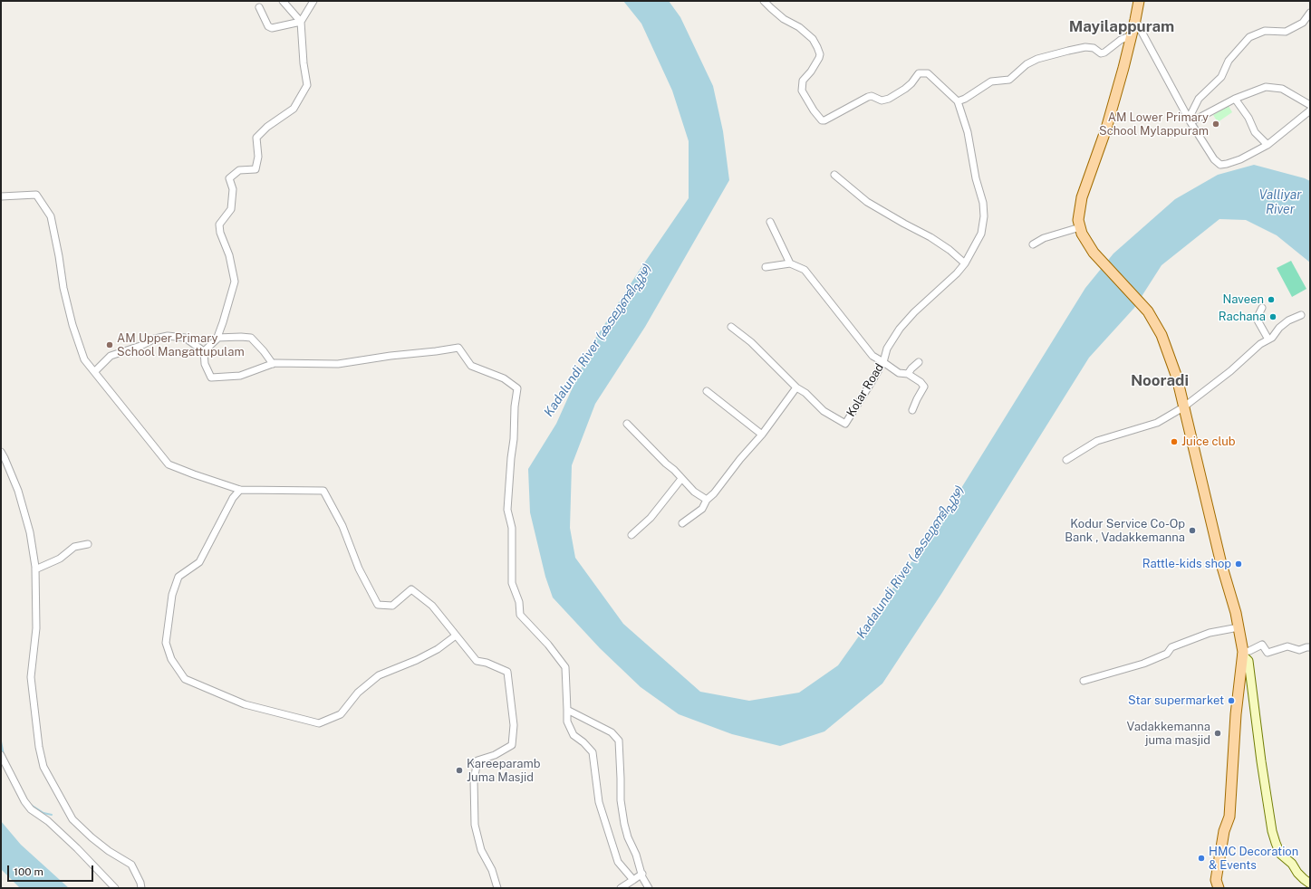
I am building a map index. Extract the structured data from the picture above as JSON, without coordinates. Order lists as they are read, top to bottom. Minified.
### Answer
{"streets":{"street":["Kolar Road"]},"districts":["Mayilappuram","Nooradi"],"water":["Valliyar River","Kadalundi River (കടലുണ്ടിപ്പുഴ)"],"places":["AM Lower Primary School Mylappuram","Naveen","Rachana","AM Upper Primary School Mangattupulam","Juice club","Kodur Service Co-Op Bank , Vadakkemanna","Rattle-kids shop","Star supermarket","Vadakkemanna juma masjid","Kareeparamb Juma Masjid","HMC Decoration & Events"],"scale_bar":"100 m"}
